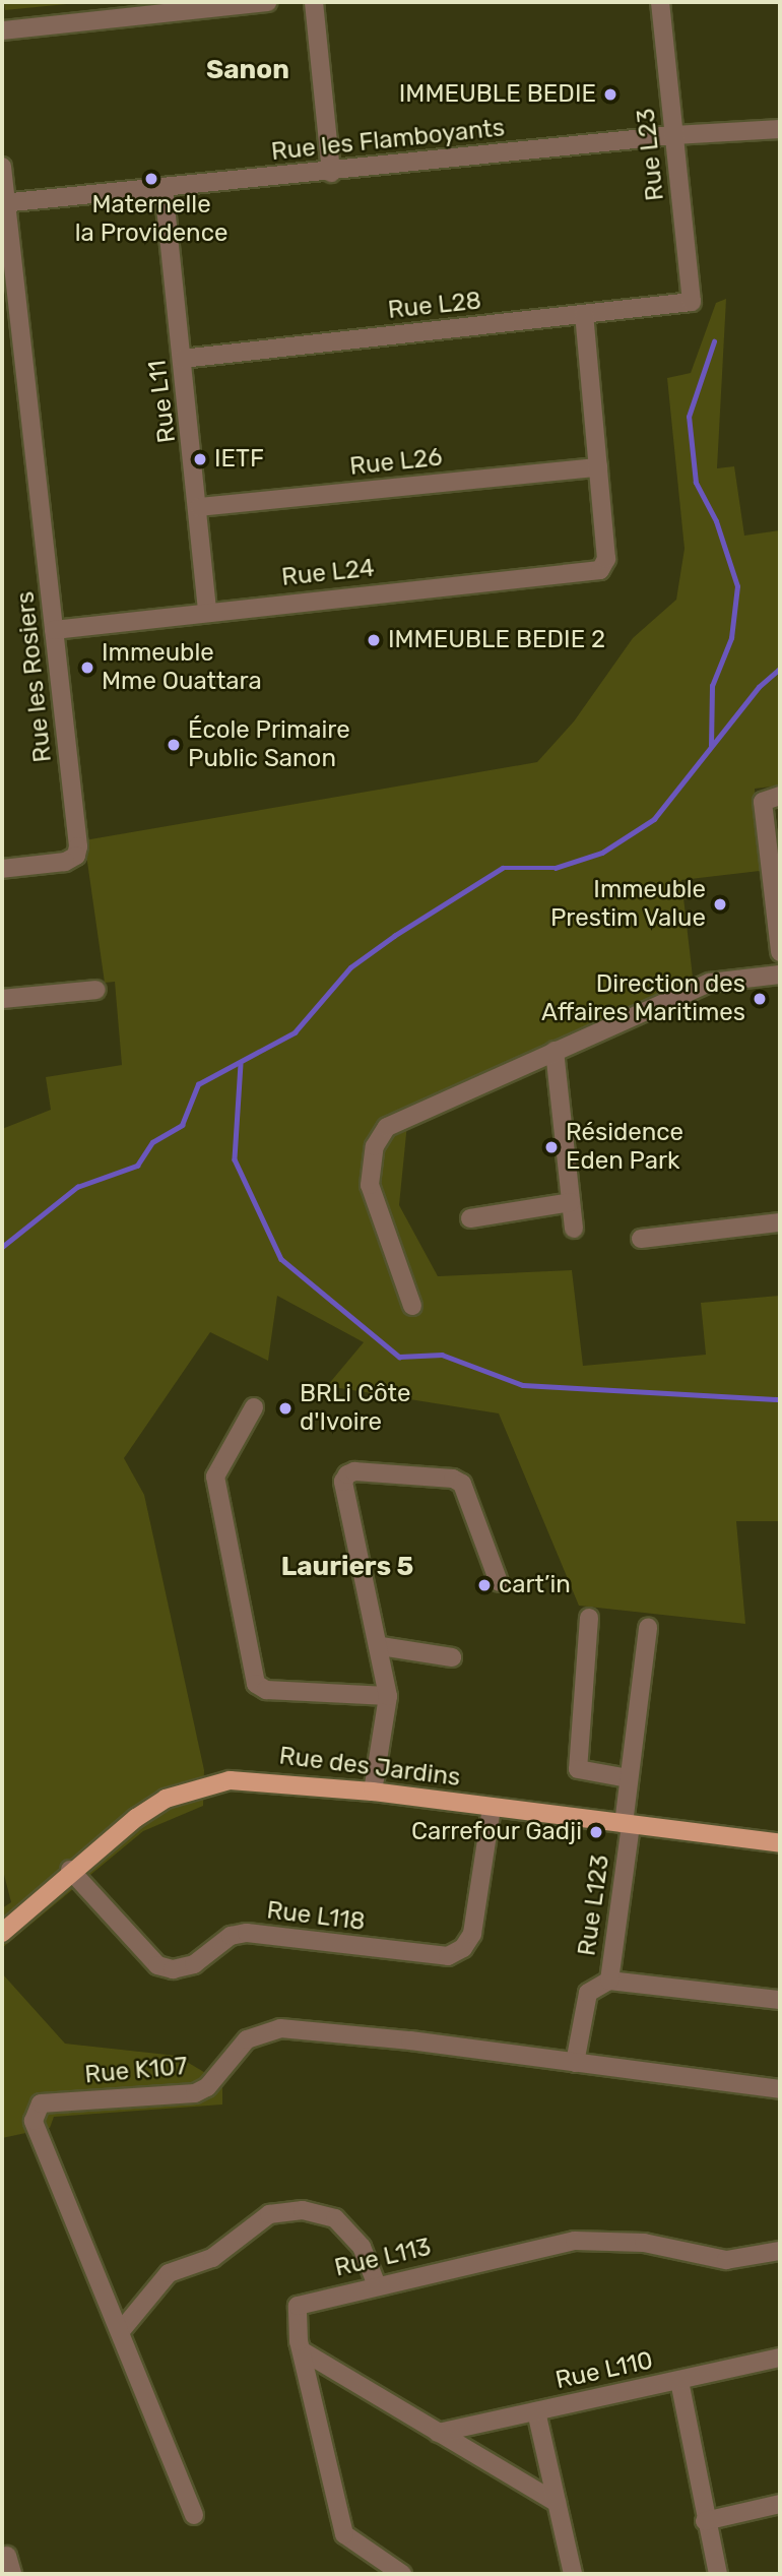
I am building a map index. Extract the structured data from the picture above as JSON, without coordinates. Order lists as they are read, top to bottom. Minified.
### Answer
{"streets":{"main road":["Rue des Jardins"],"street":["Rue les Flamboyants","Rue L23","Rue L28","Rue L11","Rue L26","Rue L24","Rue les Rosiers","Rue L123","Rue L118","Rue K107","Rue L113","Rue L110"]},"crossings":[["Rue les Flamboyants","Rue L23"],["Rue les Flamboyants","Rue L11"],["Rue les Flamboyants","Rue les Rosiers"],["Rue L23","Rue L28"],["Rue L28","Rue L11"],["Rue L11","Rue L26"],["Rue L11","Rue L24"],["Rue L26","Rue L24"],["Rue L24","Rue les Rosiers"],["Rue des Jardins","Rue L123"],["Rue des Jardins","Rue L118"],["Rue L123","Rue K107"]],"districts":["Sanon","Lauriers 5"],"places":["IMMEUBLE BEDIE","Maternelle la Providence","IETF","IMMEUBLE BEDIE 2","Immeuble Mme Ouattara","École Primaire Public Sanon","Immeuble Prestim Value","Direction des Affaires Maritimes","Résidence Eden Park","BRLi Côte d'Ivoire","cart’in","Carrefour Gadji"]}
